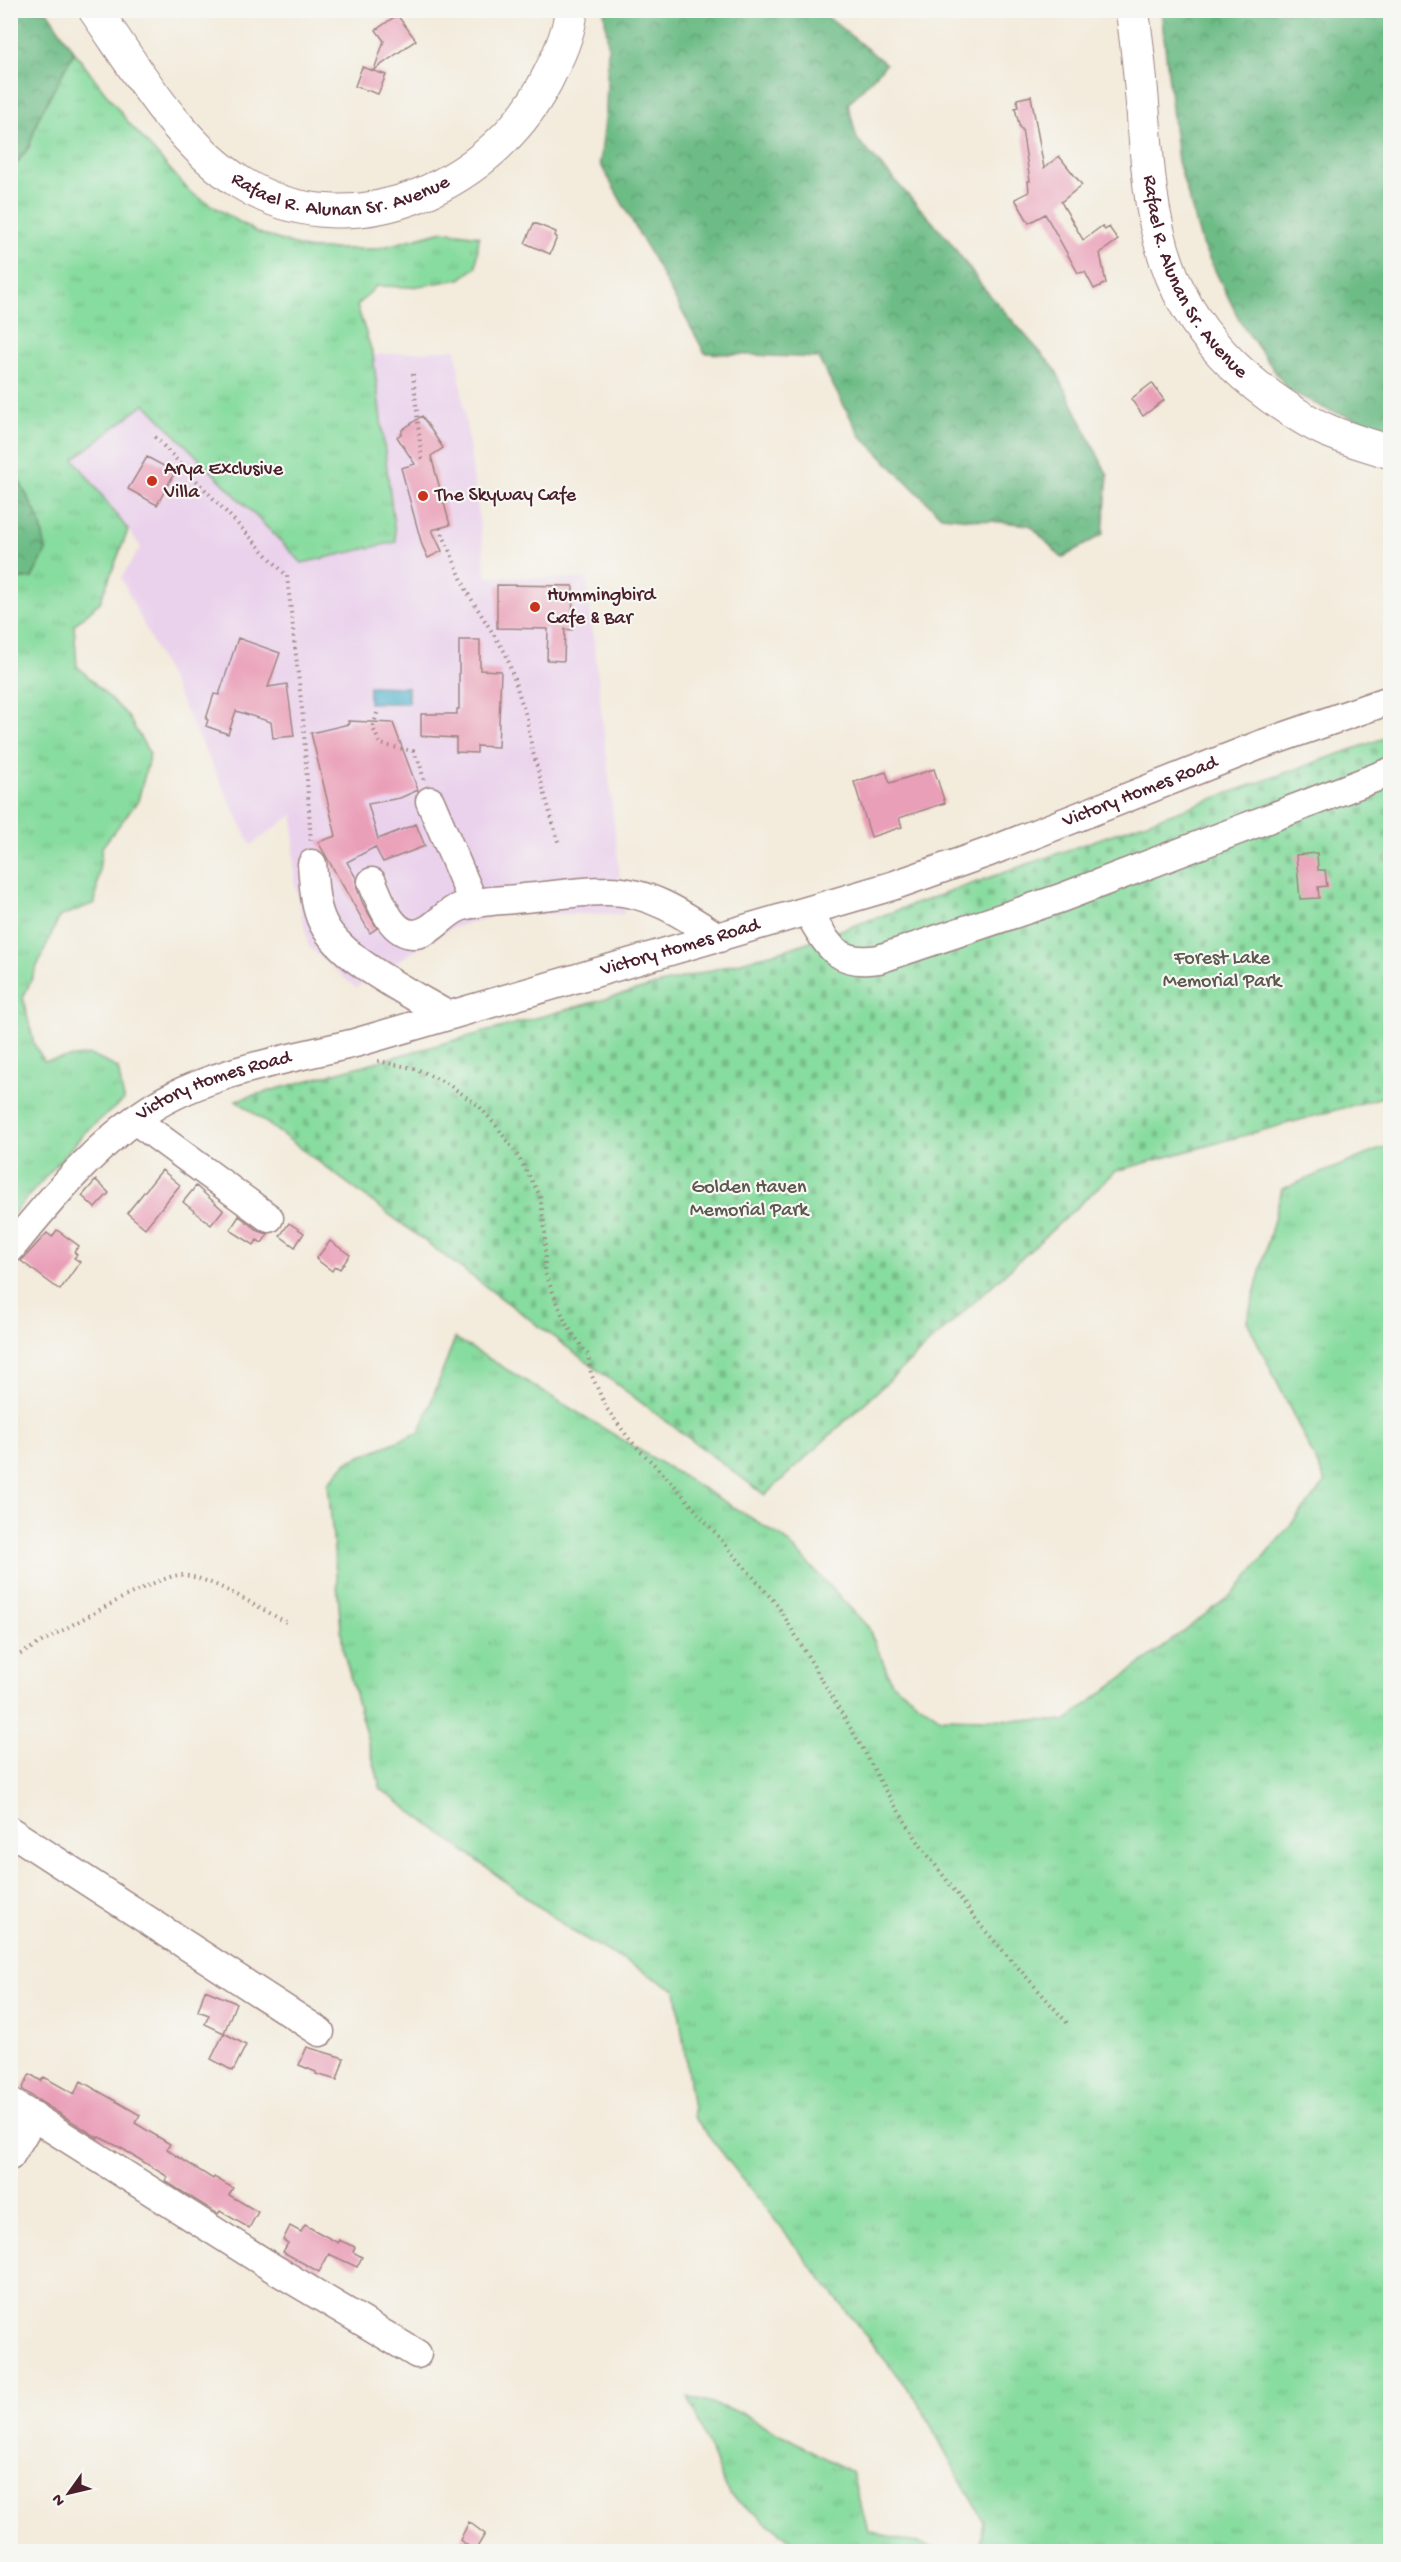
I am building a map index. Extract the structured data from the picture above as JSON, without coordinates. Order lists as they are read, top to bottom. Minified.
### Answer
{"streets":{"highway":["Rafael R. Alunan Sr. Avenue"],"street":["Victory Homes Road"]},"parks":["Forest Lake Memorial Park","Golden Haven Memorial Park"],"places":["Arya Exclusive Villa","The Skyway Cafe","Hummingbird Cafe & Bar"],"north":"bottom left"}
